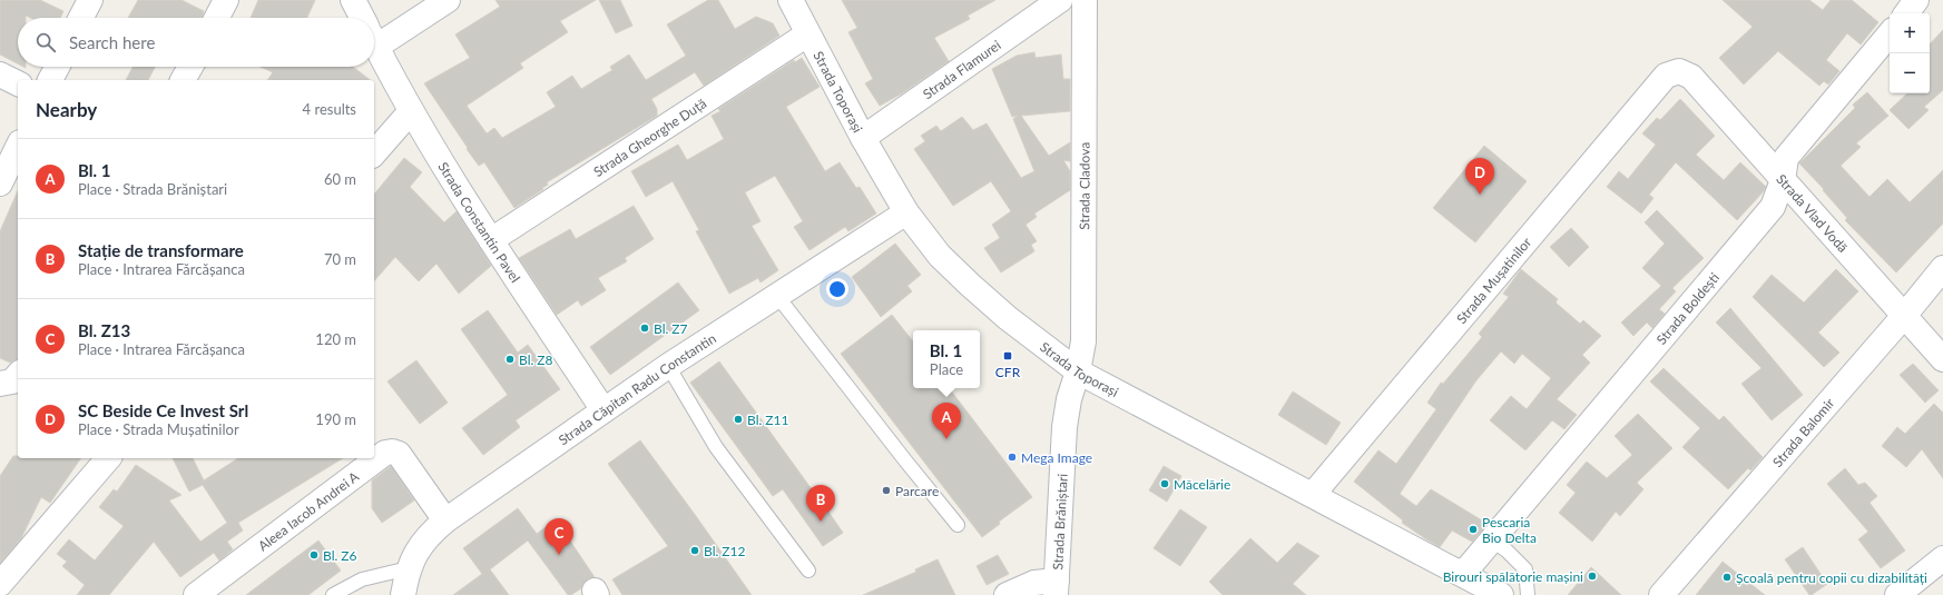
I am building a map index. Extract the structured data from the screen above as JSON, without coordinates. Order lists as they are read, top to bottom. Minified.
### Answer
{"streets":{"street":["Strada Flamurei","Strada Toporași","Strada Gheorghe Duță","Strada Cladova","Strada Vlad Vodă","Strada Constantin Pavel","Strada Mușatinilor","Strada Boldești","Strada Căpitan Radu Constantin","Strada Balomir","Aleea Iacob Andrei A","Strada Brăniștari"]},"crossings":[["Strada Flamurei","Strada Toporași"],["Strada Toporași","Strada Gheorghe Duță"],["Strada Toporași","Strada Cladova"],["Strada Toporași","Strada Mușatinilor"],["Strada Toporași","Strada Boldești"],["Strada Toporași","Strada Căpitan Radu Constantin"],["Strada Toporași","Strada Brăniștari"],["Strada Gheorghe Duță","Strada Constantin Pavel"],["Strada Cladova","Strada Brăniștari"],["Strada Vlad Vodă","Strada Mușatinilor"],["Strada Vlad Vodă","Strada Boldești"],["Strada Vlad Vodă","Strada Balomir"],["Strada Constantin Pavel","Strada Căpitan Radu Constantin"],["Strada Căpitan Radu Constantin","Aleea Iacob Andrei A"]],"places":{"other":["Bl. Z7","Bl. Z8","Bl. Z11","Mega Image","Măcelărie","Parcare","Pescaria Bio Delta","Bl. Z12","Bl. Z6","Birouri spălătorie mașini","Școală pentru copii cu dizabilități"],"transit":["CFR"]},"page":{"map_buttons":["+","−"],"search":"Search here","heading":["Nearby","4 results"],"list":[{"mark":"A","name":"Bl. 1","note":"Place · Strada Brăniștari","value":"60 m"},{"mark":"B","name":"Stație de transformare","note":"Place · Intrarea Fărcășanca","value":"70 m"},{"mark":"C","name":"Bl. Z13","note":"Place · Intrarea Fărcășanca","value":"120 m"},{"mark":"D","name":"SC Beside Ce Invest Srl","note":"Place · Strada Mușatinilor","value":"190 m"}],"pins":["D","A","B","C"],"popup":["Bl. 1","Place"]}}
